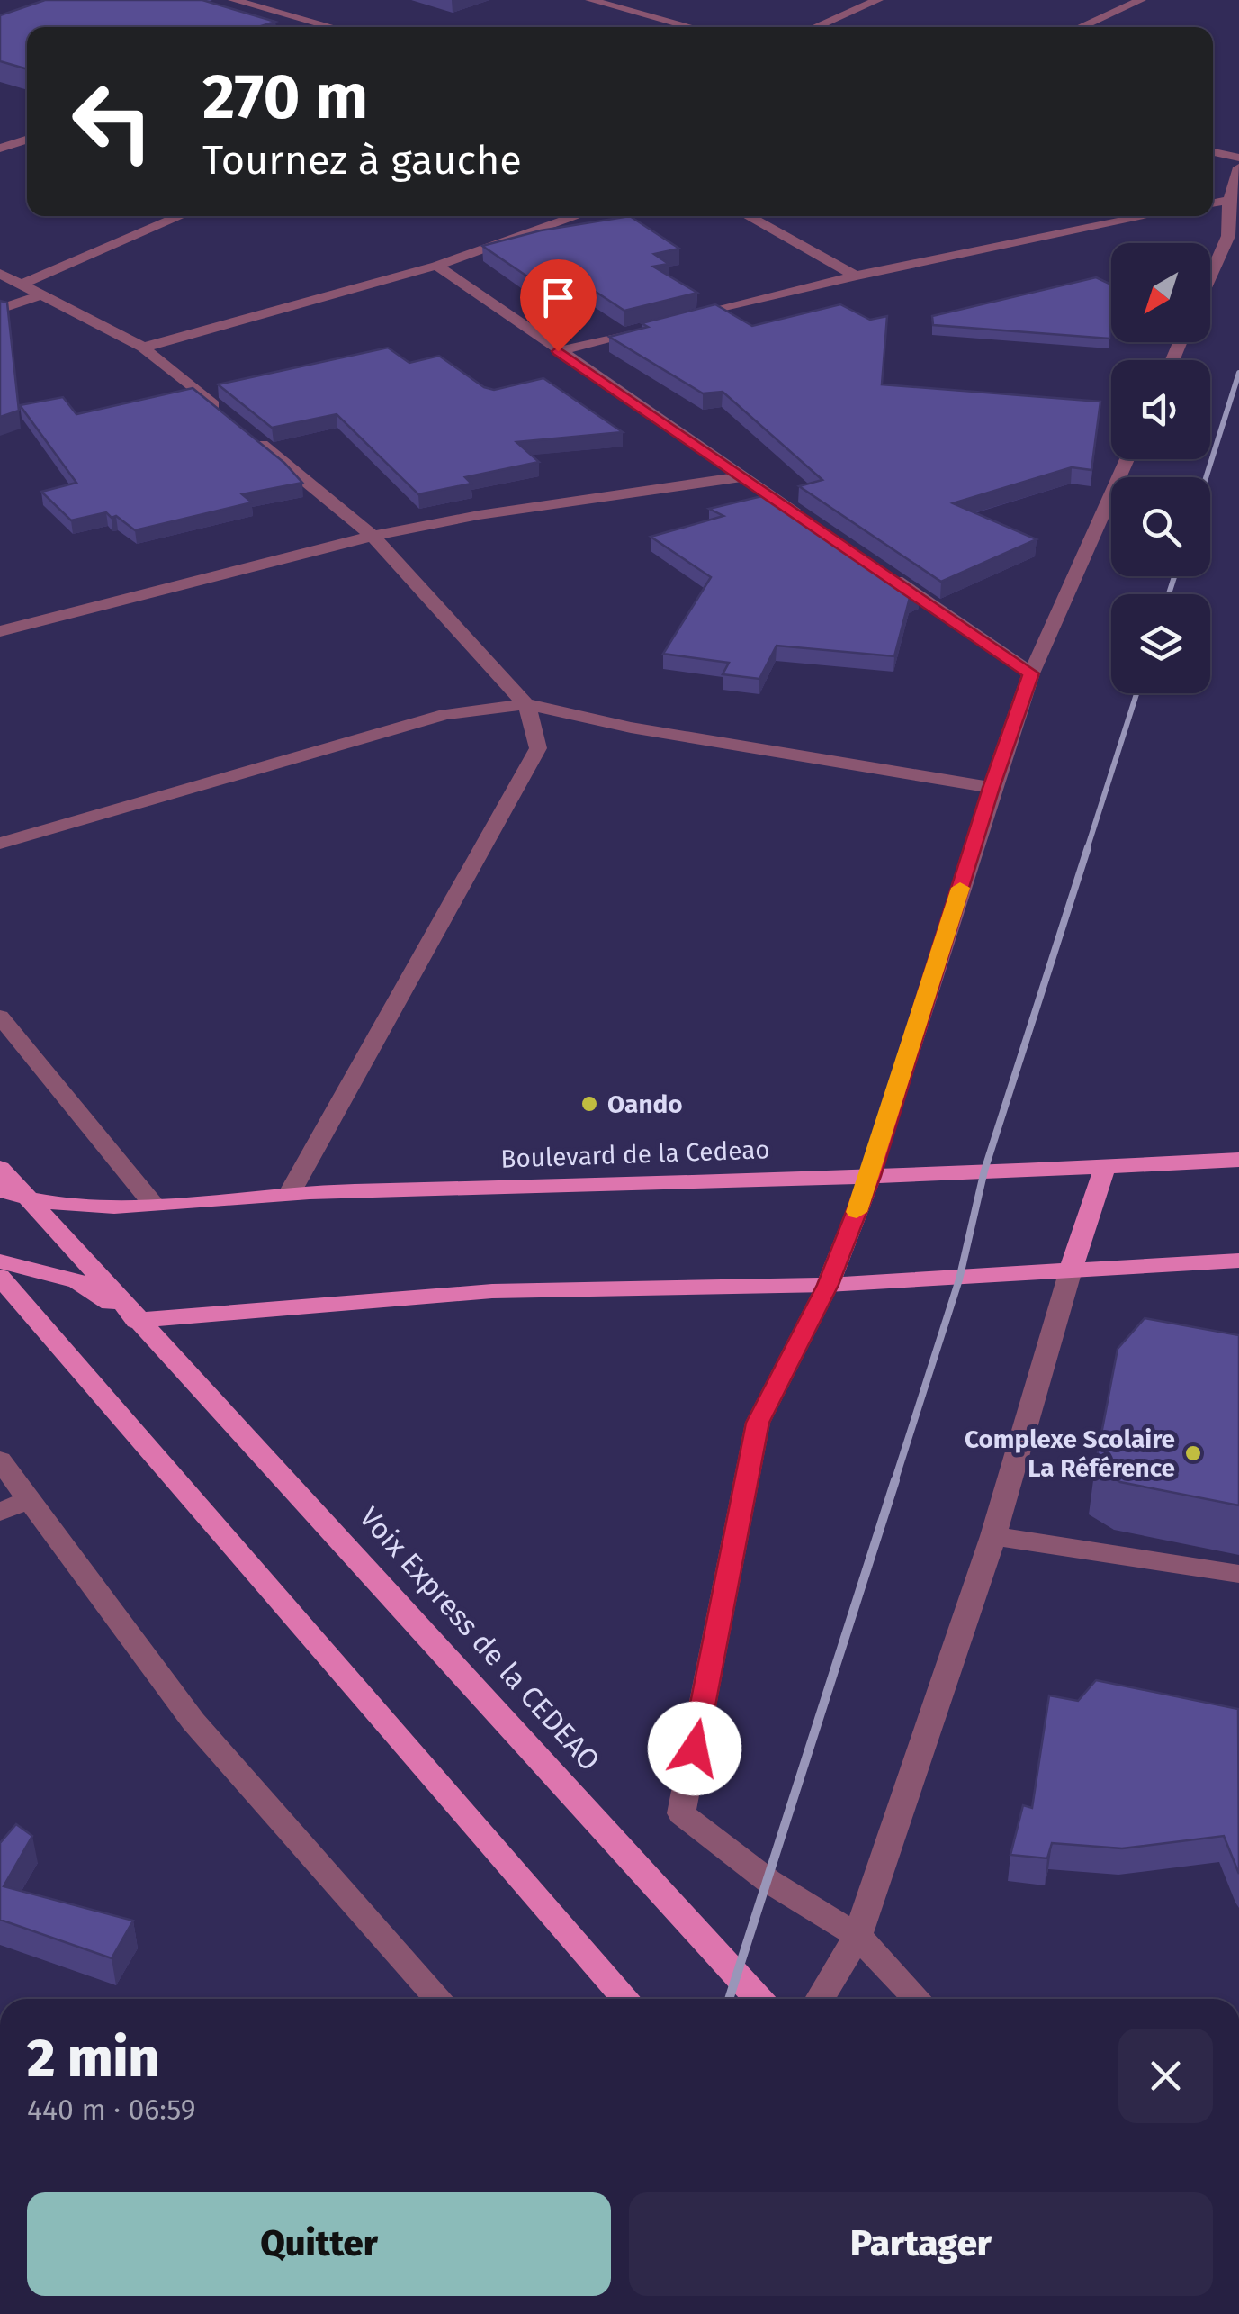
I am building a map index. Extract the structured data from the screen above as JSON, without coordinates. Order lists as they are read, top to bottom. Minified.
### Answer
{"streets":{"main road":["Boulevard de la Cedeao","Voix Express de la CEDEAO"]},"places":["Oando","Complexe Scolaire La Référence"],"north":"bottom left","page":{"turn":["270 m","Tournez à gauche"],"heading":["2 min","440 m · 06:59"],"buttons":["Quitter","Partager"]}}
